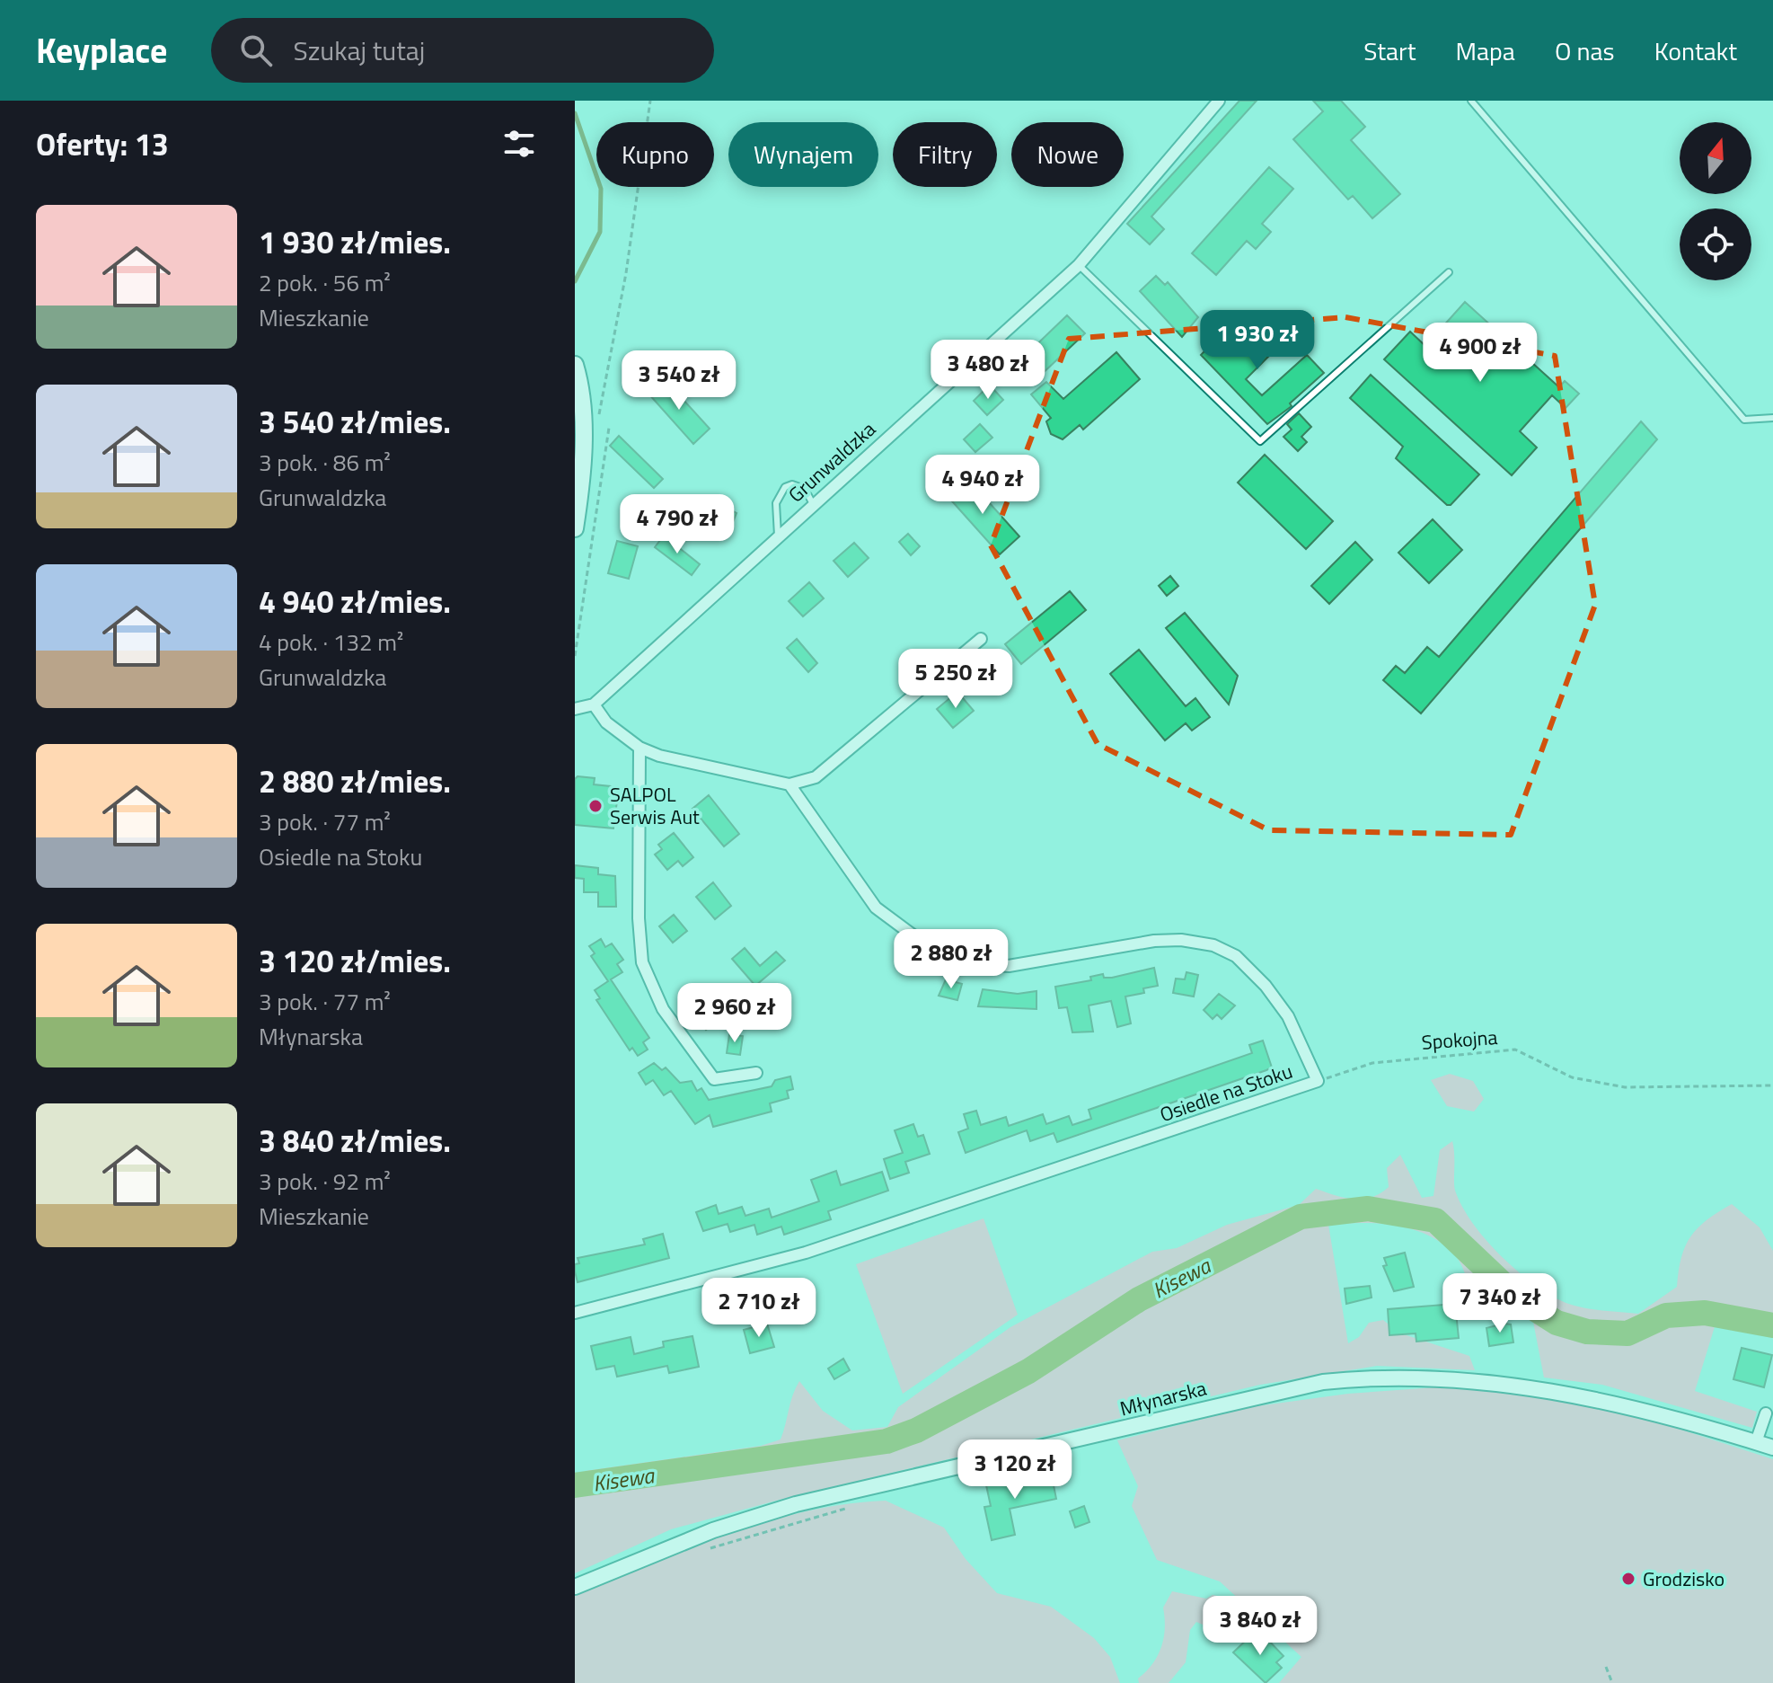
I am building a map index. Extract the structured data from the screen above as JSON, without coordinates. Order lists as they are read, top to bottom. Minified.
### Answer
{"streets":{"street":["Grunwaldzka","Osiedle na Stoku","Młynarska"],"path":["Spokojna"]},"crossings":[["Spokojna","Osiedle na Stoku"]],"water":["Kisewa"],"places":["SALPOL Serwis Aut","Grodzisko"],"north":"top","page":{"header":"Keyplace","search":"Szukaj tutaj","nav":["Start","Mapa","O nas","Kontakt"],"heading":"Oferty: 13","chip":["Kupno","Wynajem","Filtry","Nowe"],"list":[{"name":"1 930 zł/mies.","note":"2 pok. · 56 m² · Mieszkanie"},{"name":"3 540 zł/mies.","note":"3 pok. · 86 m² · Grunwaldzka"},{"name":"4 940 zł/mies.","note":"4 pok. · 132 m² · Grunwaldzka"},{"name":"2 880 zł/mies.","note":"3 pok. · 77 m² · Osiedle na Stoku"},{"name":"3 120 zł/mies.","note":"3 pok. · 77 m² · Młynarska"},{"name":"3 840 zł/mies.","note":"3 pok. · 92 m² · Mieszkanie"}],"price":["1 930 zł","4 900 zł","3 480 zł","3 540 zł","4 940 zł","4 790 zł","5 250 zł","2 880 zł","2 960 zł","7 340 zł","2 710 zł","3 120 zł","3 840 zł"]}}
